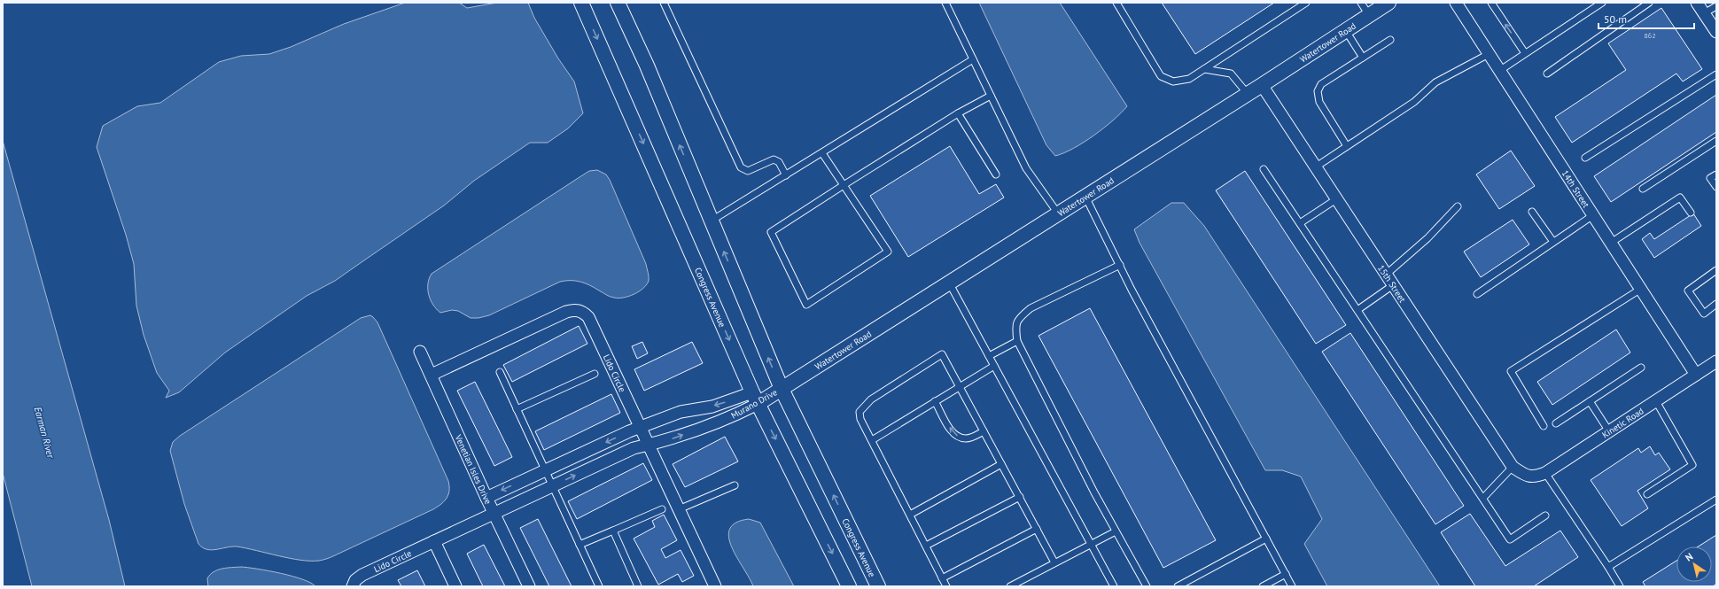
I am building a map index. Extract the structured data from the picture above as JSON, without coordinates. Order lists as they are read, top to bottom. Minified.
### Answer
{"streets":{"street":["Watertower Road","14th Street","15th Street","Congress Avenue","Lido Circle","Murano Drive","Kinetic Road","Venetian Isles Drive"]},"crossings":[["Watertower Road","15th Street"],["Watertower Road","Congress Avenue"],["Watertower Road","Murano Drive"],["14th Street","Kinetic Road"],["15th Street","Kinetic Road"],["Congress Avenue","Murano Drive"],["Lido Circle","Murano Drive"],["Lido Circle","Venetian Isles Drive"],["Murano Drive","Venetian Isles Drive"]],"water":["Earman River"],"house_numbers":["862"],"scale_bar":"50 m","north":"top left"}
